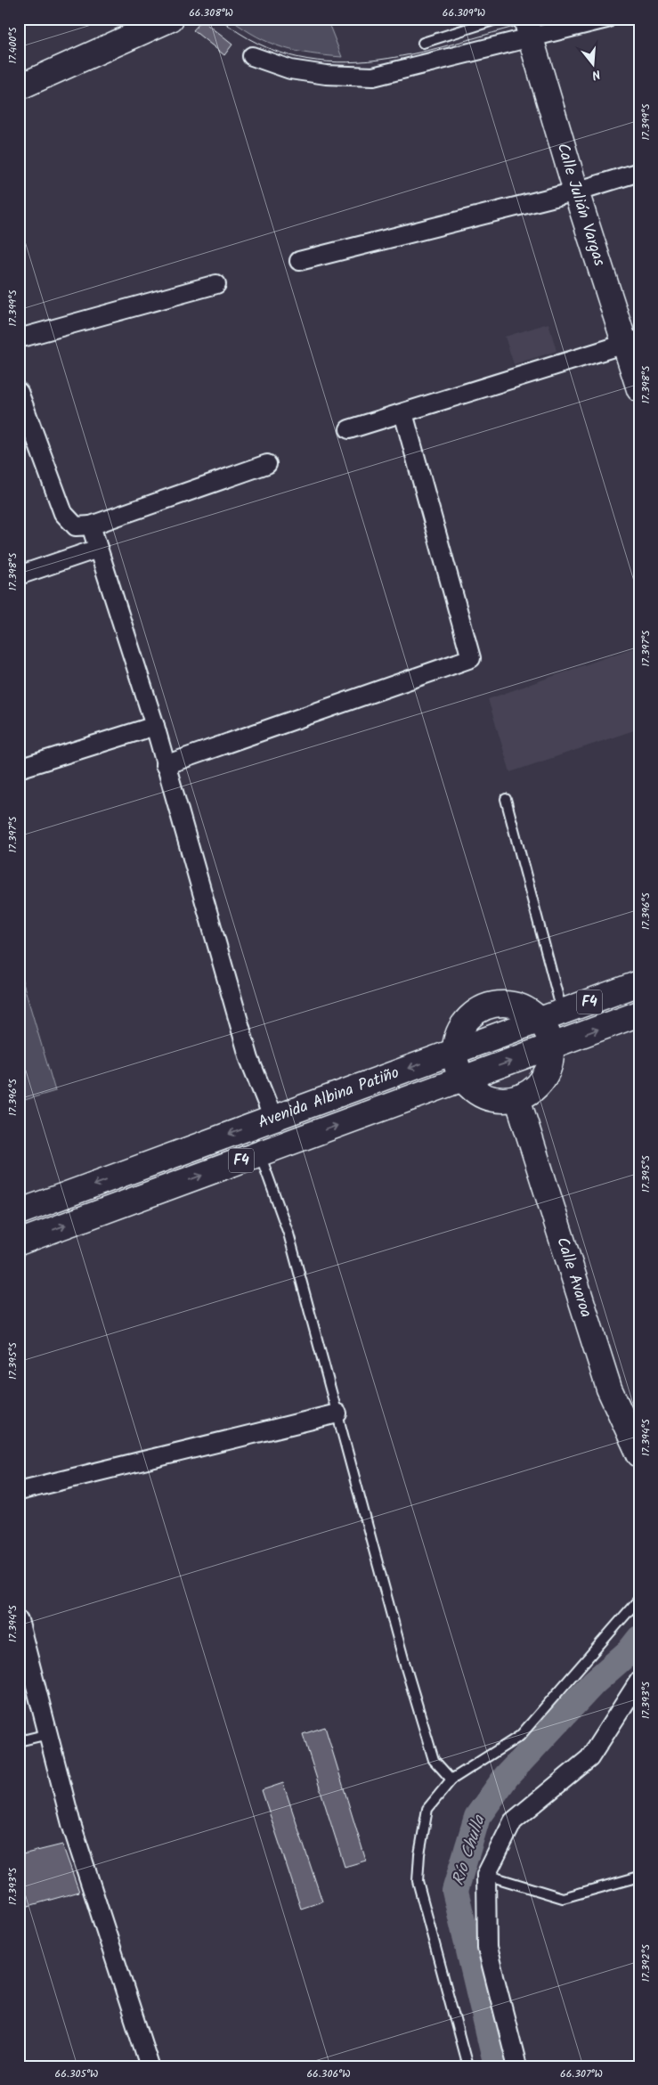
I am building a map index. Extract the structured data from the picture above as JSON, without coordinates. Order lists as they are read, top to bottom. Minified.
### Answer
{"streets":{"main road":["Calle Julián Vargas","F4","Avenida Albina Patiño","Calle Avaroa"]},"water":["Río Chulla"],"north":"bottom","coordinates":["66.308°W","66.309°W","17.400°S","17.399°S","17.398°S","17.397°S","17.396°S","17.395°S","17.394°S","17.393°S","17.392°S","66.305°W","66.306°W","66.307°W"]}
